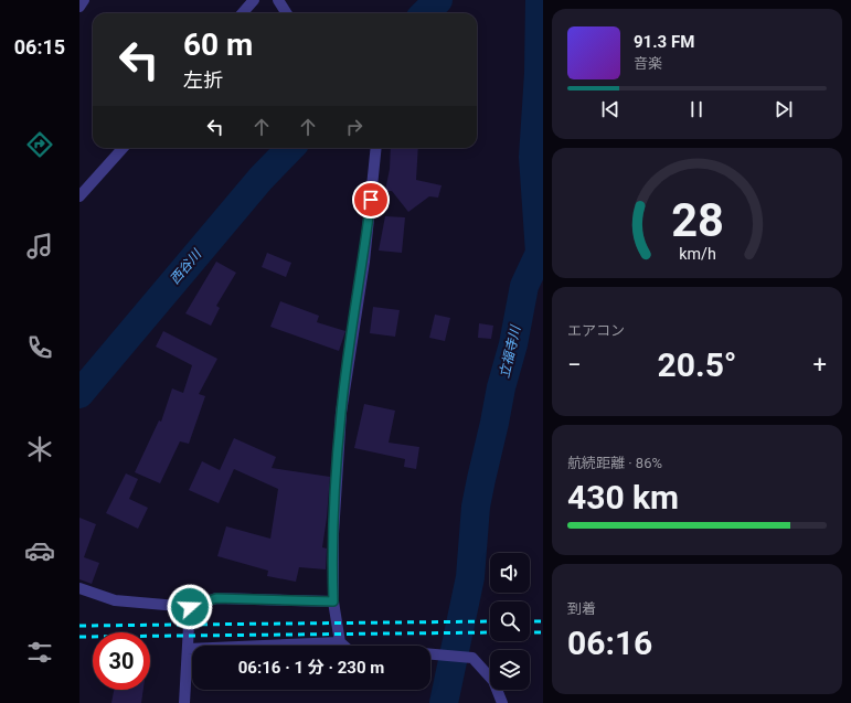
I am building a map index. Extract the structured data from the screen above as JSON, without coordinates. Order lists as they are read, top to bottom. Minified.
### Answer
{"water":["西谷川","立福寺川"],"page":{"tabs":"06:15","turn":["60 m","左折"],"song":["91.3 FM","音楽"],"tile":["エアコン",["航続距離 · 86%","430 km"],["到着","06:16"]],"heat":["−","20.5°","+"],"limit":"30","trip":"06:16 · 1 分 · 230 m","gauge":["28","km/h"]}}
